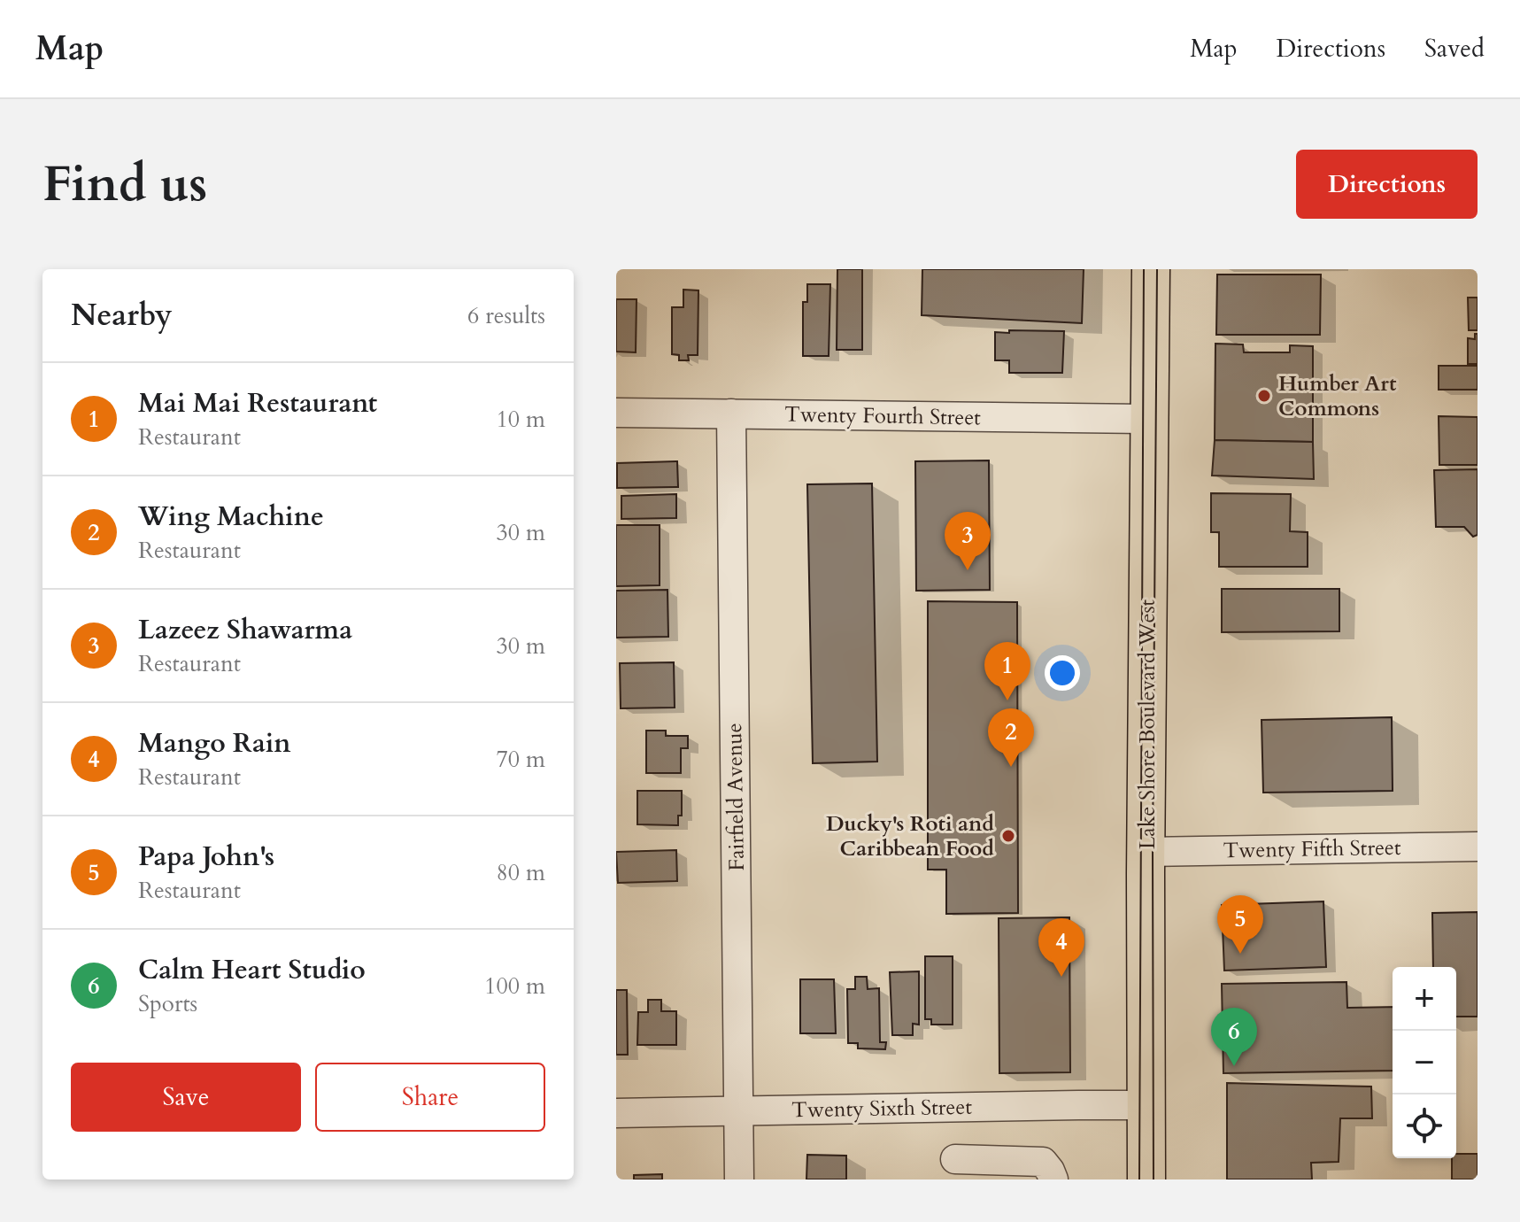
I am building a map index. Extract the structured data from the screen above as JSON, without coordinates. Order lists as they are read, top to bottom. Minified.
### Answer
{"streets":{"main road":["Lake Shore Boulevard West"],"street":["Twenty Fourth Street","Fairfield Avenue","Twenty Fifth Street","Twenty Sixth Street"]},"crossings":[["Twenty Fourth Street","Lake Shore Boulevard West"],["Twenty Fourth Street","Fairfield Avenue"],["Lake Shore Boulevard West","Twenty Fifth Street"],["Lake Shore Boulevard West","Twenty Sixth Street"],["Fairfield Avenue","Twenty Sixth Street"]],"places":["Humber Art Commons","Ducky's Roti and Caribbean Food"],"page":{"header":"Map","nav":["Map","Directions","Saved"],"buttons":["Directions",["Save","Share"]],"title":"Find us","heading":["Nearby","6 results"],"list":[{"mark":"1","name":"Mai Mai Restaurant","note":"Restaurant","value":"10 m"},{"mark":"2","name":"Wing Machine","note":"Restaurant","value":"30 m"},{"mark":"3","name":"Lazeez Shawarma","note":"Restaurant","value":"30 m"},{"mark":"4","name":"Mango Rain","note":"Restaurant","value":"70 m"},{"mark":"5","name":"Papa John's","note":"Restaurant","value":"80 m"},{"mark":"6","name":"Calm Heart Studio","note":"Sports","value":"100 m"}],"pins":["3","1","2","5","4","6"],"map_buttons":["+","−"]}}
